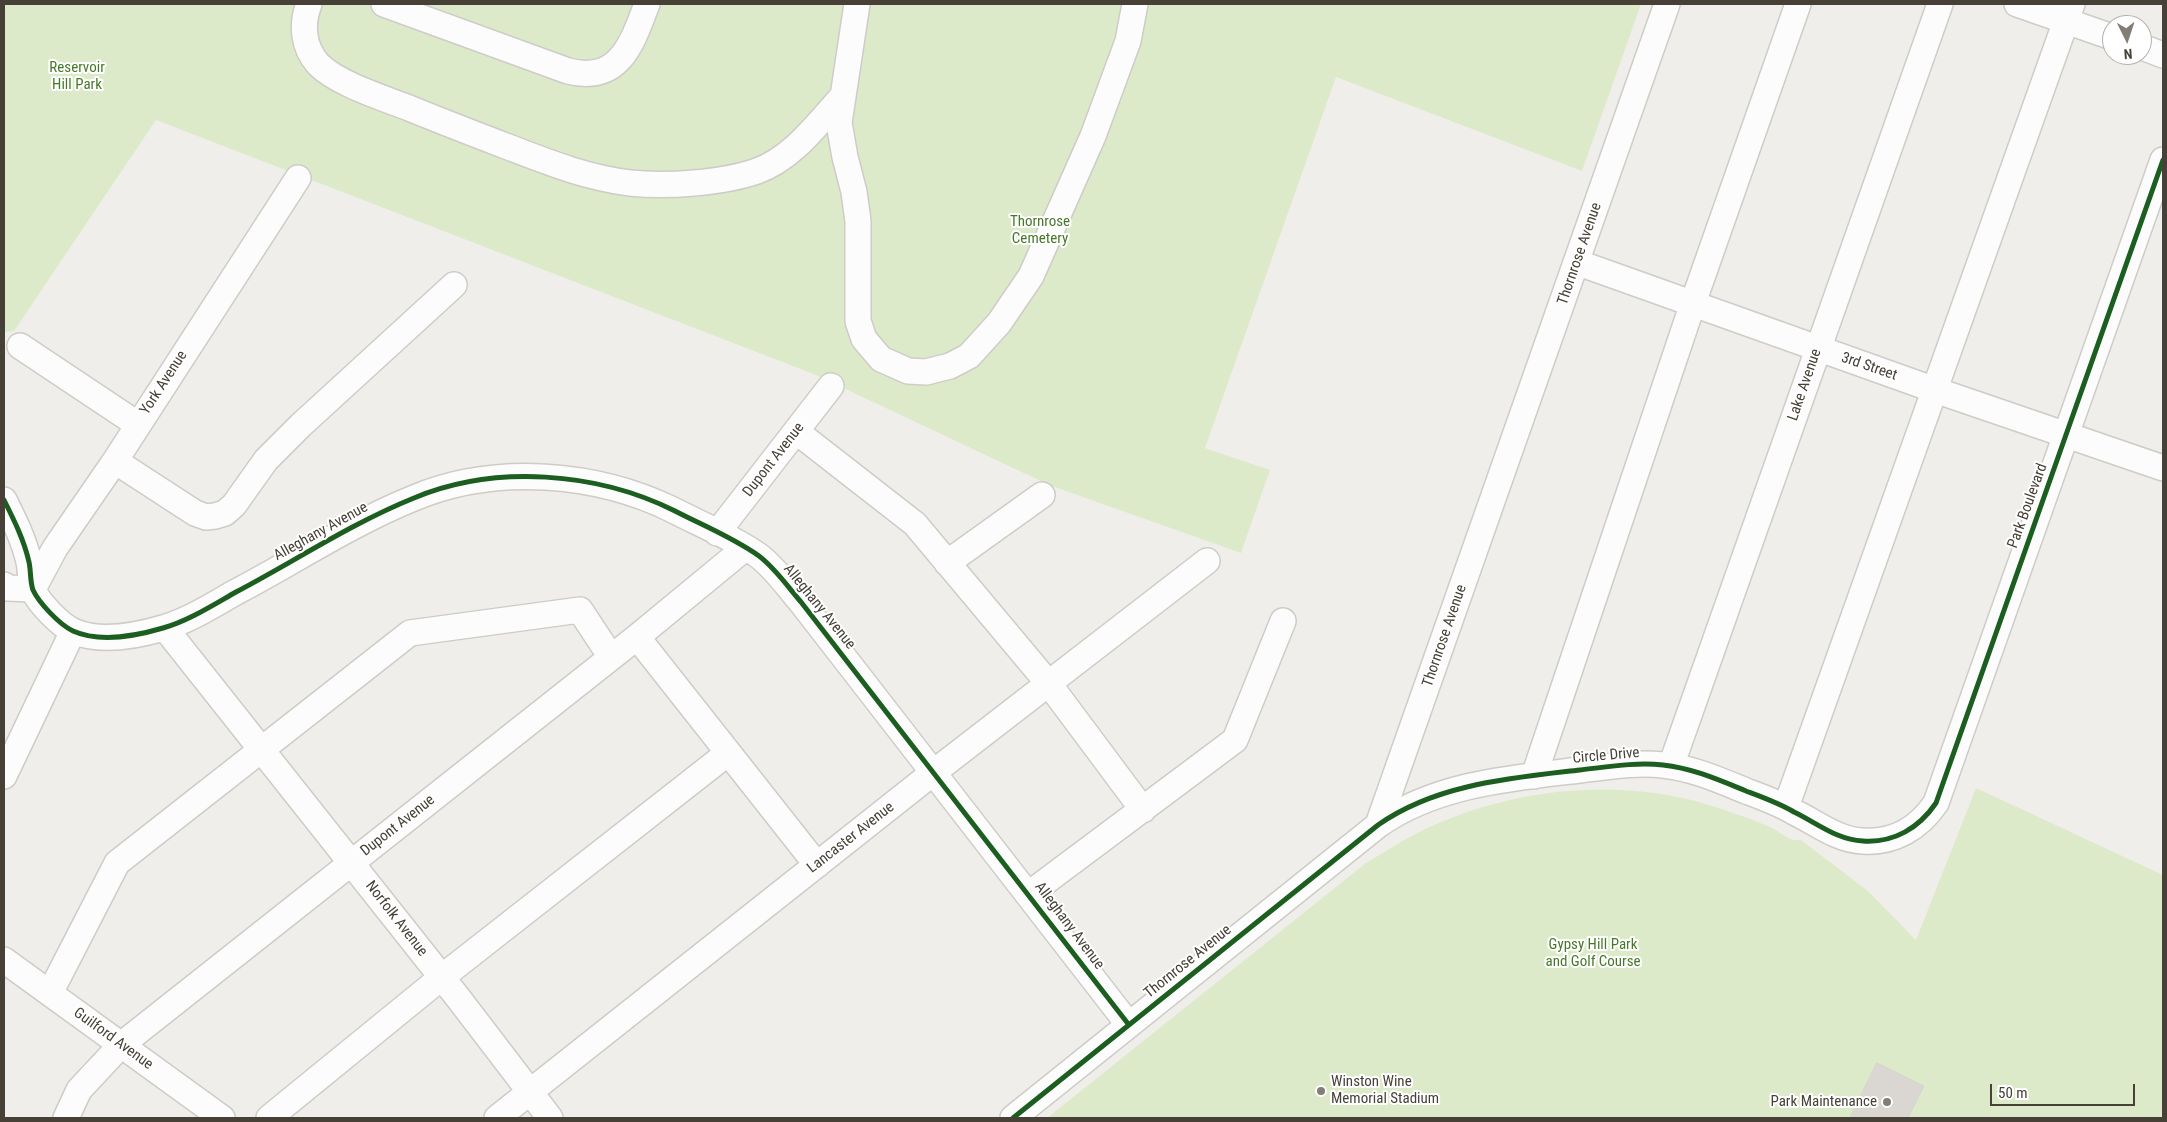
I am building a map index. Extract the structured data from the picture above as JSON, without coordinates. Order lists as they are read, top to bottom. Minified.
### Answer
{"streets":{"street":["Thornrose Avenue","3rd Street","York Avenue","Lake Avenue","Dupont Avenue","Park Boulevard","Alleghany Avenue","Circle Drive","Lancaster Avenue","Norfolk Avenue","Guilford Avenue"]},"crossings":[["Thornrose Avenue","3rd Street"],["Thornrose Avenue","Alleghany Avenue"],["Thornrose Avenue","Circle Drive"],["3rd Street","Lake Avenue"],["3rd Street","Park Boulevard"],["Lake Avenue","Circle Drive"],["Dupont Avenue","Alleghany Avenue"],["Dupont Avenue","Norfolk Avenue"],["Dupont Avenue","Guilford Avenue"],["Park Boulevard","Circle Drive"],["Alleghany Avenue","Lancaster Avenue"],["Alleghany Avenue","Norfolk Avenue"],["Lancaster Avenue","Norfolk Avenue"]],"parks":["Reservoir Hill Park","Thornrose Cemetery","Gypsy Hill Park and Golf Course"],"places":["Winston Wine Memorial Stadium","Park Maintenance"],"scale_bar":"50 m","north":"bottom"}
